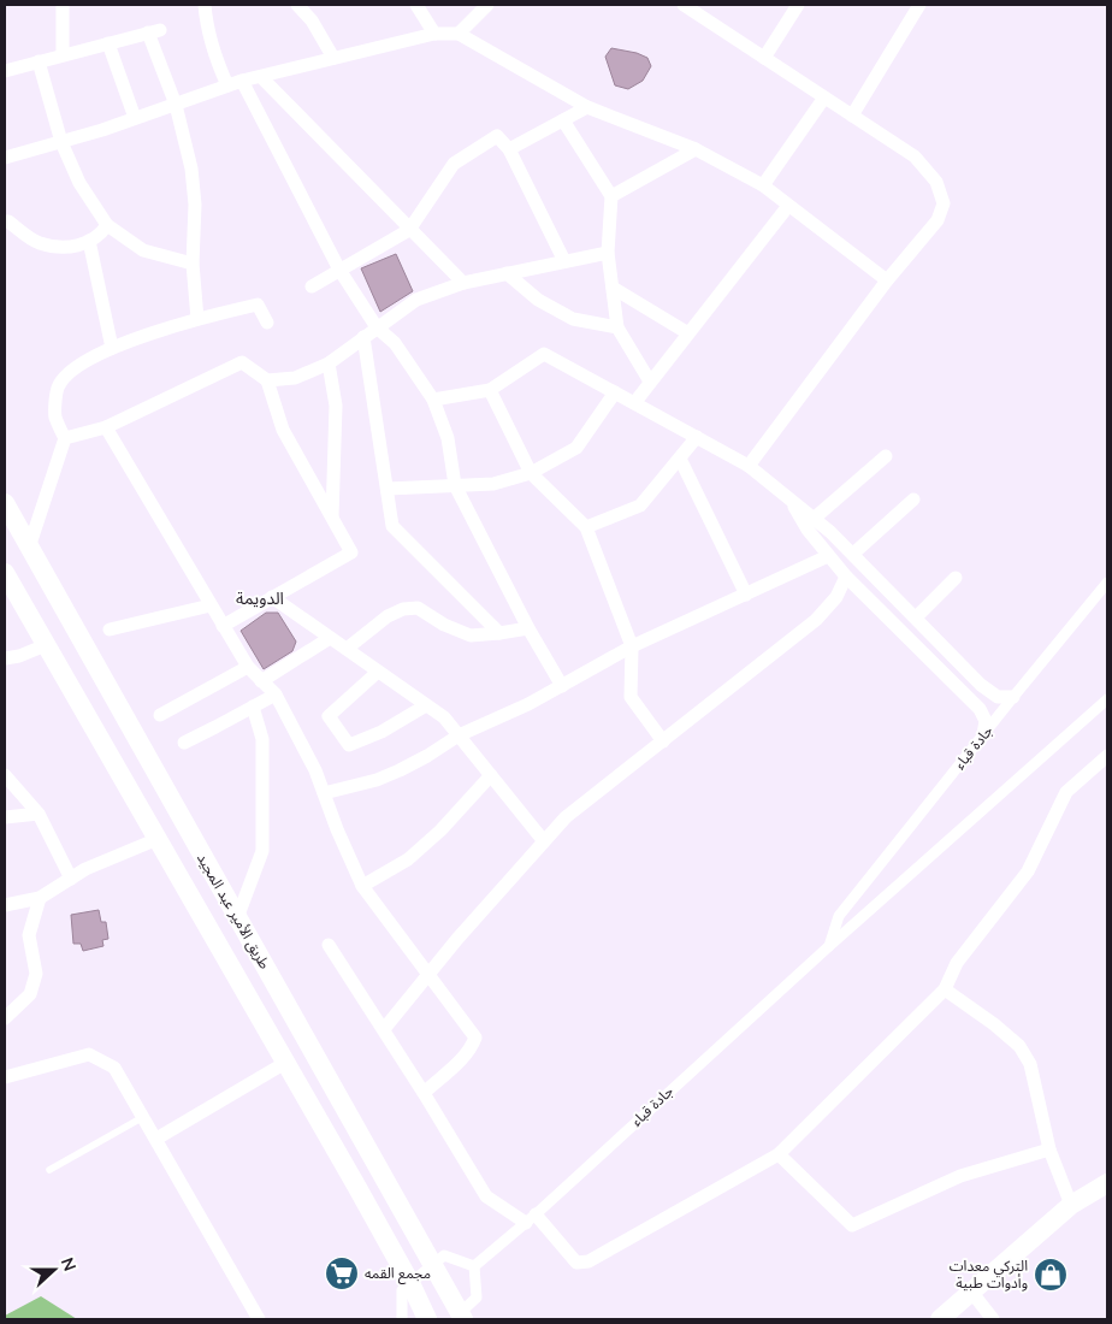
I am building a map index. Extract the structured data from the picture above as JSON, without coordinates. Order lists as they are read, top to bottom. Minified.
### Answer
{"streets":{"main road":["طريق الأمير عبد المجيد"],"street":["جادة قباء"]},"districts":["الدويمة"],"places":{"supermarket":["مجمع القمه"],"shop":["التركي معدات وأدوات طبية"]},"north":"right"}
